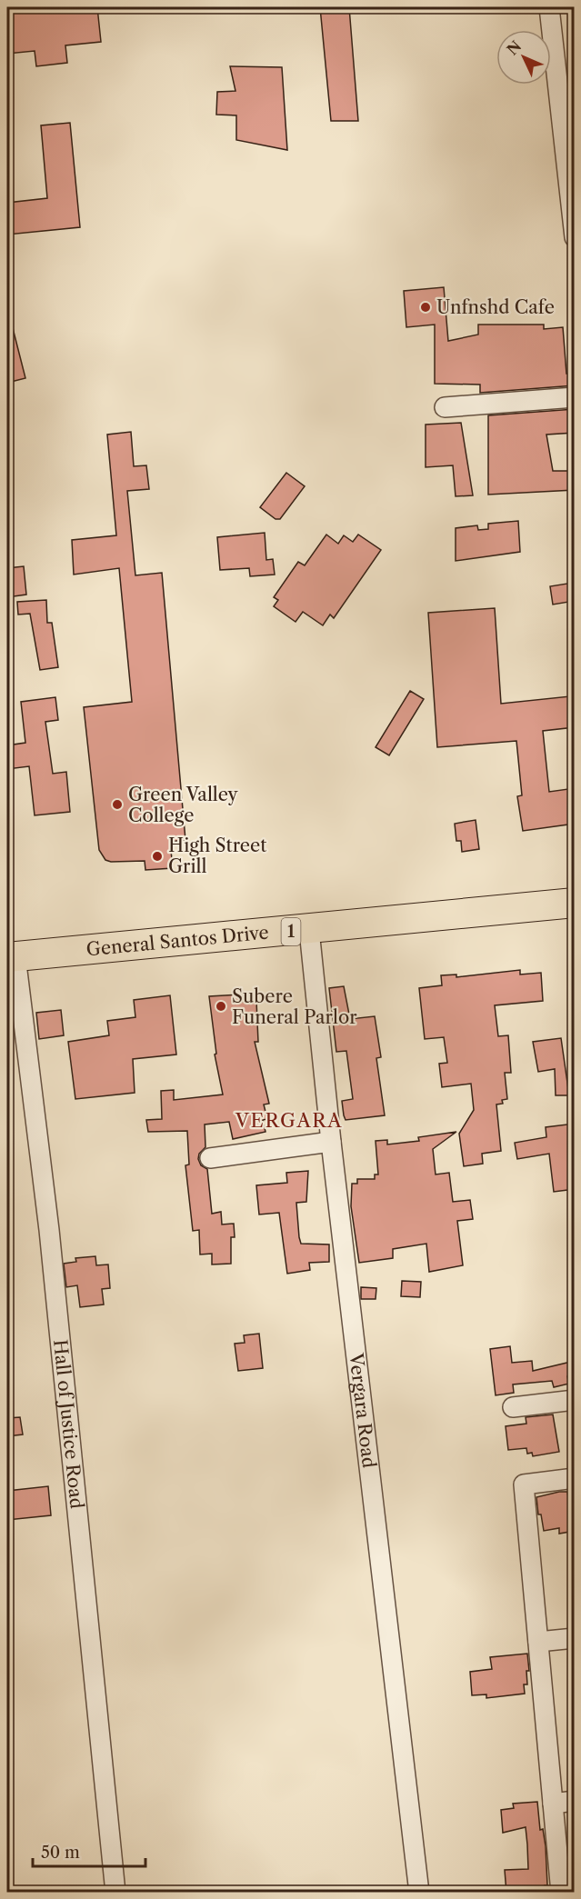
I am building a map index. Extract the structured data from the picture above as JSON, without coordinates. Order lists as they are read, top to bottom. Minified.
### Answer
{"streets":{"highway":["1","General Santos Drive"],"street":["Vergara Road","Hall of Justice Road"]},"crossings":[["General Santos Drive","Vergara Road"],["General Santos Drive","Hall of Justice Road"]],"districts":["VERGARA"],"places":["Unfnshd Cafe","Green Valley College","High Street Grill","Subere Funeral Parlor"],"scale_bar":"50 m","north":"top left"}
